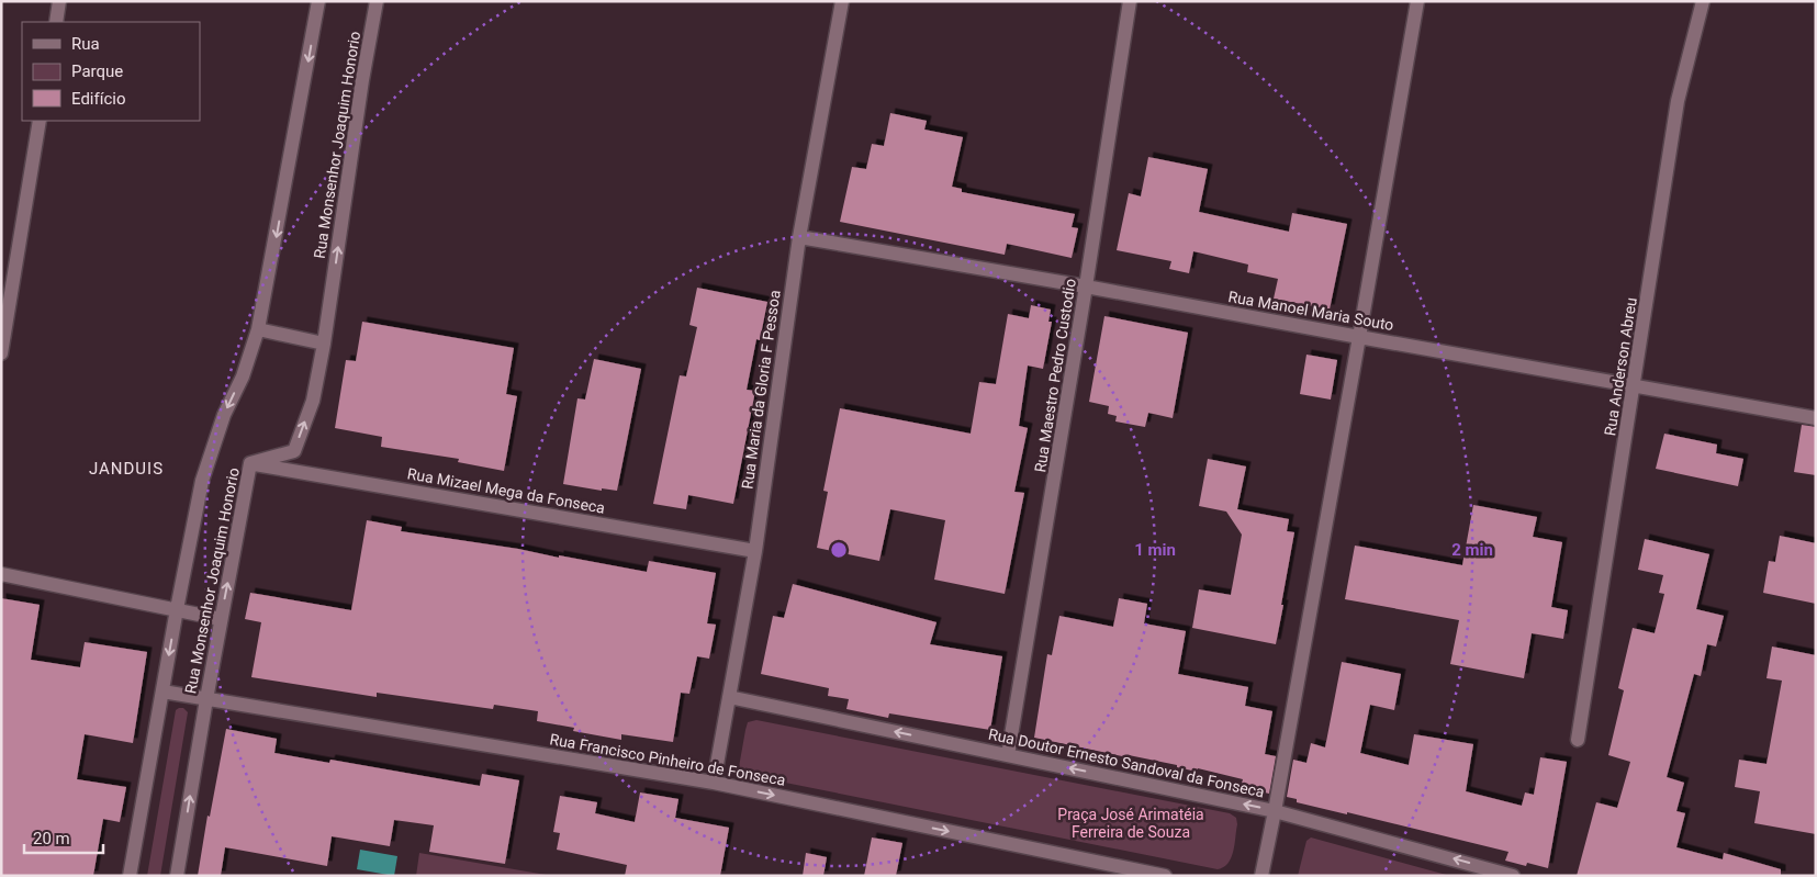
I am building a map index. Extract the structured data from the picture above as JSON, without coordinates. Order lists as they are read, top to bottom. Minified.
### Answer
{"streets":{"street":["Rua Monsenhor Joaquim Honorio","Rua Manoel Maria Souto","Rua Anderson Abreu","Rua Maestro Pedro Custodio","Rua Maria da Gloria F Pessoa","Rua Mizael Mega da Fonseca","Rua Francisco Pinheiro de Fonseca","Rua Doutor Ernesto Sandoval da Fonseca"]},"crossings":[["Rua Monsenhor Joaquim Honorio","Rua Mizael Mega da Fonseca"],["Rua Monsenhor Joaquim Honorio","Rua Francisco Pinheiro de Fonseca"],["Rua Manoel Maria Souto","Rua Anderson Abreu"],["Rua Manoel Maria Souto","Rua Maestro Pedro Custodio"],["Rua Manoel Maria Souto","Rua Maria da Gloria F Pessoa"],["Rua Maestro Pedro Custodio","Rua Doutor Ernesto Sandoval da Fonseca"],["Rua Maria da Gloria F Pessoa","Rua Mizael Mega da Fonseca"],["Rua Maria da Gloria F Pessoa","Rua Francisco Pinheiro de Fonseca"],["Rua Maria da Gloria F Pessoa","Rua Doutor Ernesto Sandoval da Fonseca"]],"one_way":["Rua Francisco Pinheiro de Fonseca","Rua Doutor Ernesto Sandoval da Fonseca"],"districts":["JANDUIS"],"parks":["Praça José Arimatéia Ferreira de Souza"],"legend":["Rua","Parque","Edifício"],"scale_bar":"20 m","rings":["1 min","2 min"]}
